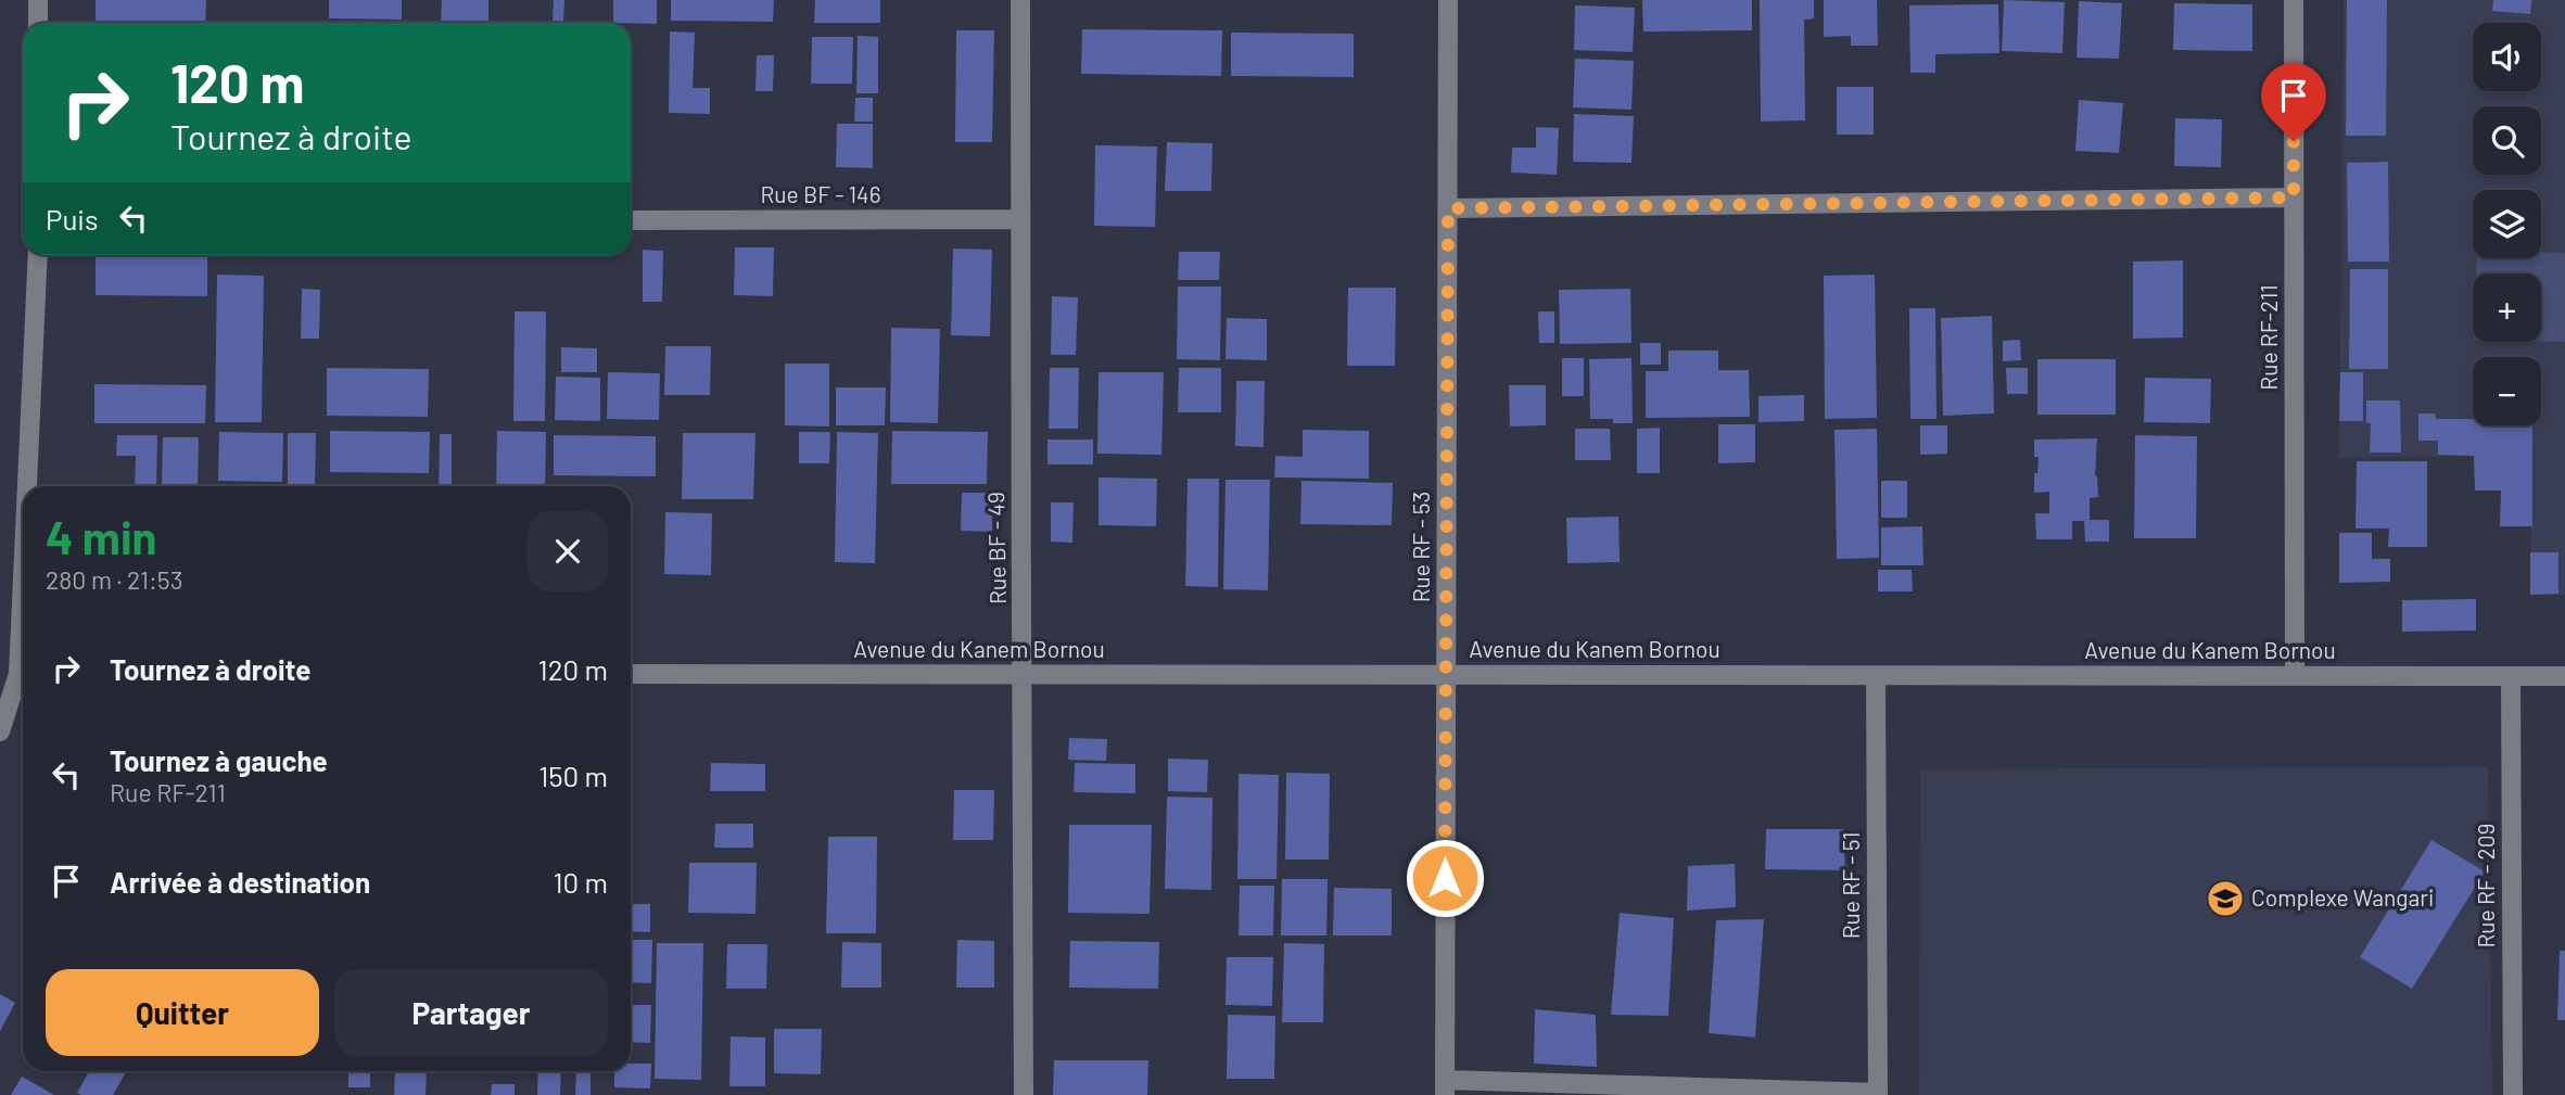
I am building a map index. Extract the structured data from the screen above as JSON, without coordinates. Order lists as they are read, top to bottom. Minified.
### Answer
{"streets":{"street":["Rue BF - 146","Rue RF-211","Rue RF - 53","Rue BF - 49","Avenue du Kanem Bornou","Rue RF - 51","Rue RF - 209"]},"crossings":[["Rue BF - 146","Rue BF - 49"],["Rue RF-211","Avenue du Kanem Bornou"],["Rue RF - 53","Avenue du Kanem Bornou"],["Rue BF - 49","Avenue du Kanem Bornou"],["Avenue du Kanem Bornou","Rue RF - 51"],["Avenue du Kanem Bornou","Rue RF - 209"]],"places":{"school or university":["Complexe Wangari"]},"page":{"map_buttons":["+","−"],"turn":["120 m","Tournez à droite"],"then":"Puis","heading":["4 min","280 m · 21:53"],"list":[{"name":"Tournez à droite","value":"120 m"},{"name":"Tournez à gauche","note":"Rue RF-211","value":"150 m"},{"name":"Arrivée à destination","value":"10 m"}],"buttons":["Quitter","Partager"]}}
